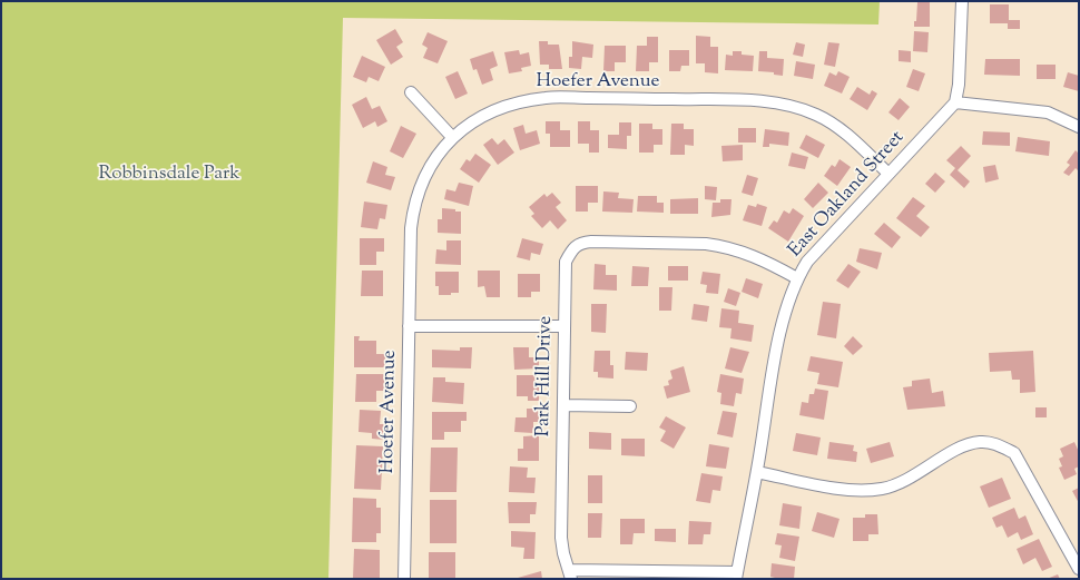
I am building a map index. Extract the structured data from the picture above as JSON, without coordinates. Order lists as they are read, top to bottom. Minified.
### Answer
{"streets":{"street":["Hoefer Avenue","East Oakland Street","Park Hill Drive"]},"crossings":[["Hoefer Avenue","East Oakland Street"],["East Oakland Street","Park Hill Drive"]],"parks":["Robbinsdale Park"]}
